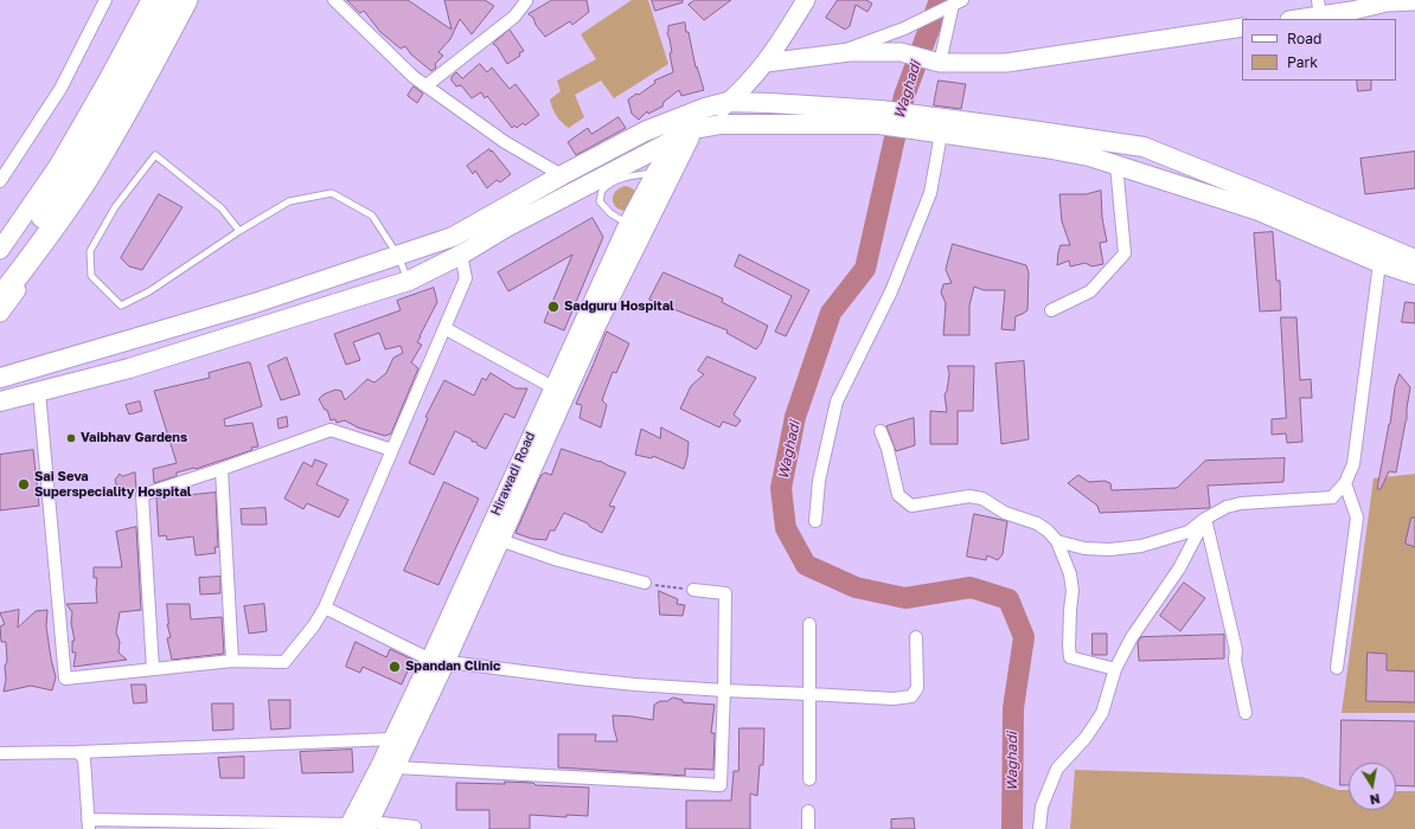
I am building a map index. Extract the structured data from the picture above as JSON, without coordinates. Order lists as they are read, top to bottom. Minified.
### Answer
{"streets":{"street":["Hirawadi Road"]},"water":["Waghadi"],"places":["Sadguru Hospital","Vaibhav Gardens","Sai Seva Superspeciality Hospital","Spandan Clinic"],"legend":["Road","Park"],"north":"bottom"}
